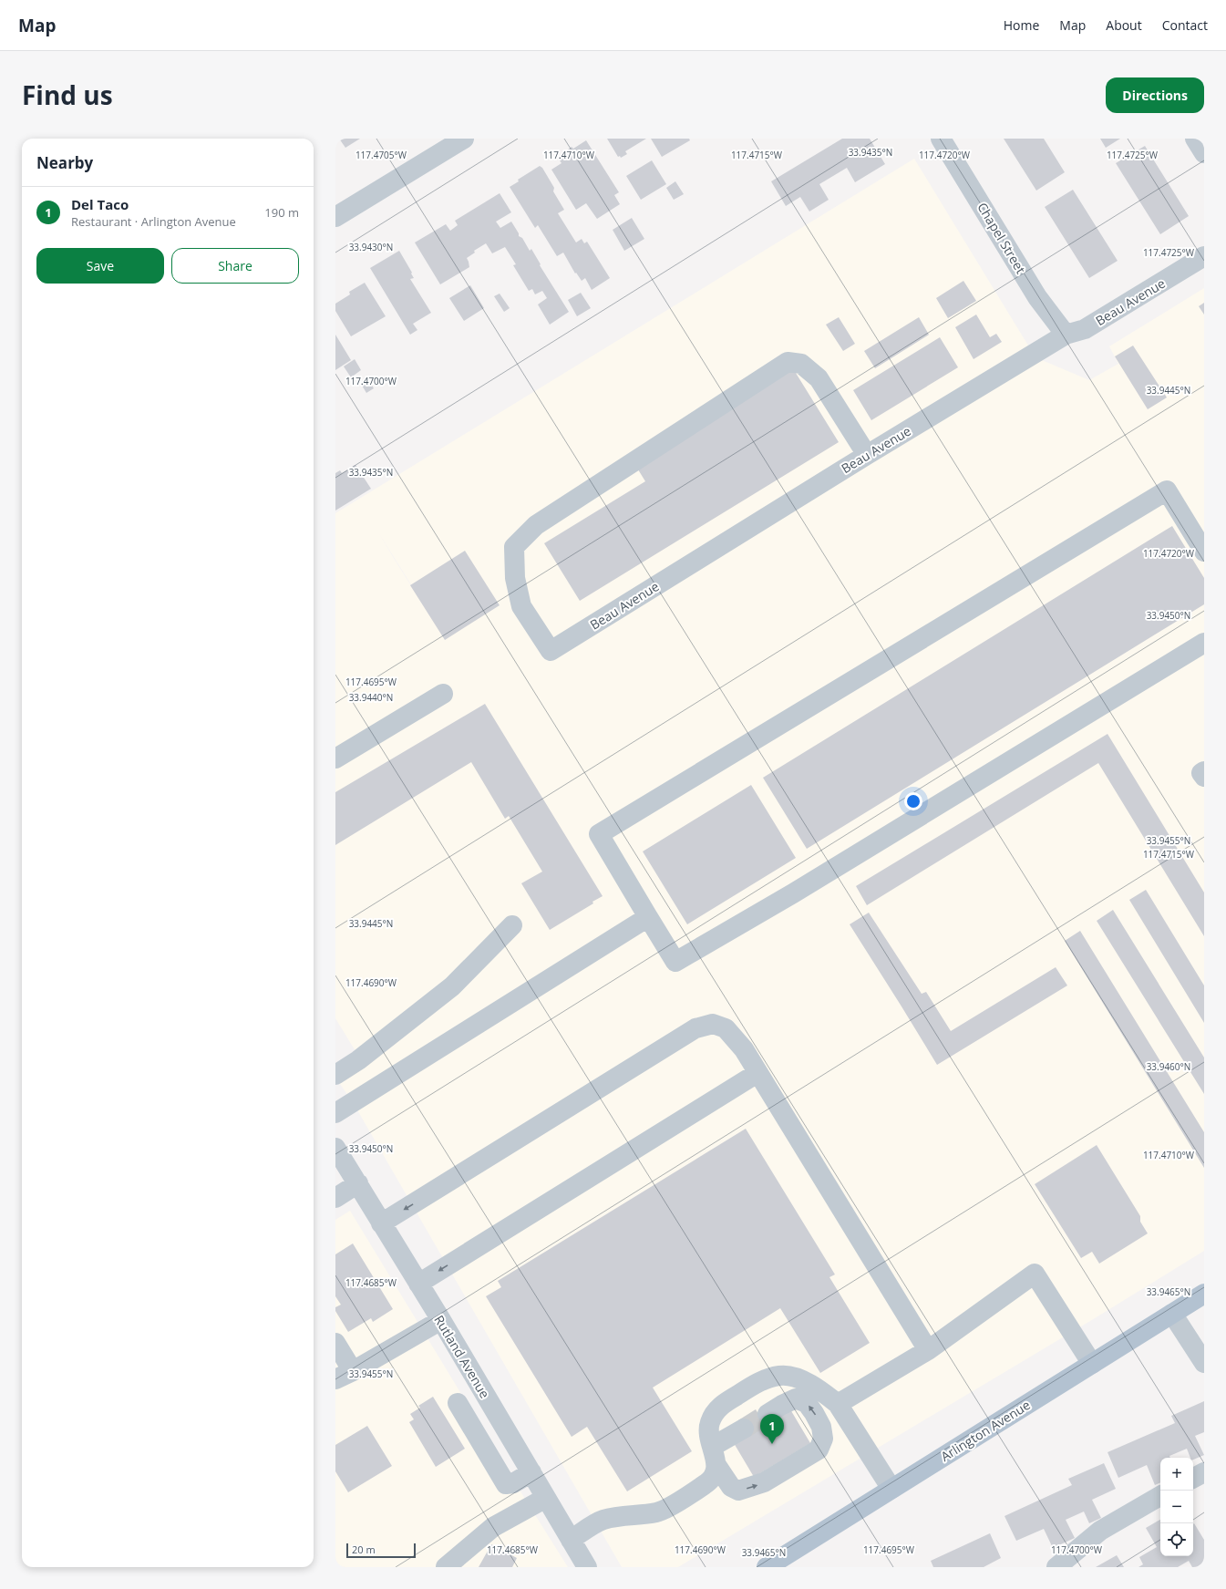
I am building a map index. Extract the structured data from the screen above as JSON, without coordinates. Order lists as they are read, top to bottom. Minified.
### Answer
{"streets":{"main road":["Arlington Avenue"],"street":["Chapel Street","Beau Avenue","Rutland Avenue"]},"crossings":[["Chapel Street","Beau Avenue"]],"scale_bar":"20 m","page":{"header":"Map","nav":["Home","Map","About","Contact"],"title":"Find us","buttons":["Directions",["Save","Share"]],"heading":"Nearby","list":[{"mark":"1","name":"Del Taco","note":"Restaurant · Arlington Avenue","value":"190 m"}],"pins":"1","map_buttons":["+","−"],"scale":"20 m"},"coordinates":["33.9435°N","117.4720°W","117.4725°W","117.4705°W","117.4710°W","117.4715°W","33.9430°N","117.4700°W","33.9445°N","33.9450°N","117.4695°W","33.9440°N","33.9455°N","117.4690°W","33.9460°N","117.4685°W","33.9465°N"]}
